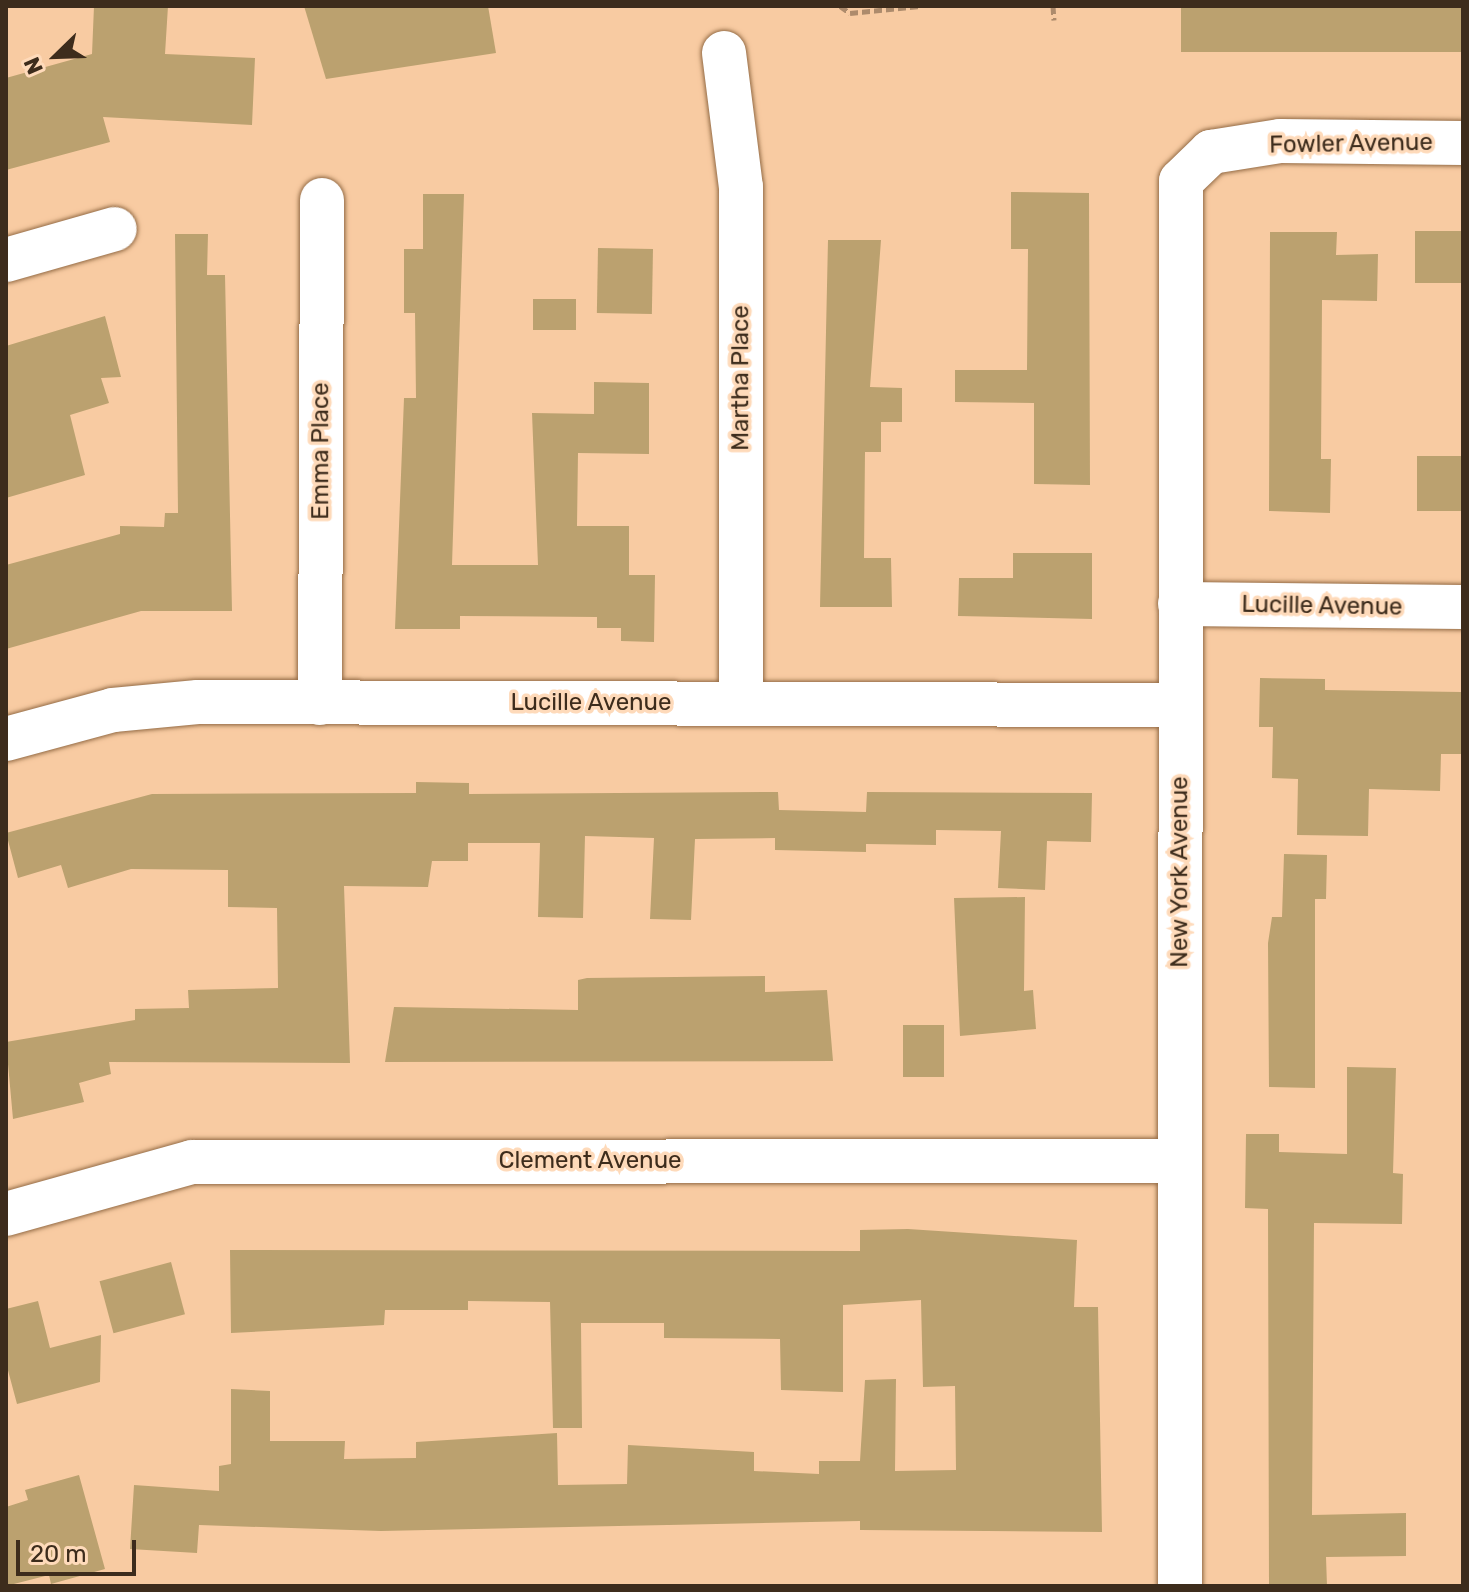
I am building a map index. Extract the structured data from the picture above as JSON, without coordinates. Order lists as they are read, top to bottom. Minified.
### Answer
{"streets":{"street":["Fowler Avenue","Martha Place","Emma Place","Lucille Avenue","New York Avenue","Clement Avenue"]},"crossings":[["Fowler Avenue","New York Avenue"],["Martha Place","Lucille Avenue"],["Emma Place","Lucille Avenue"],["Lucille Avenue","New York Avenue"],["New York Avenue","Clement Avenue"]],"scale_bar":"20 m","north":"bottom left"}
